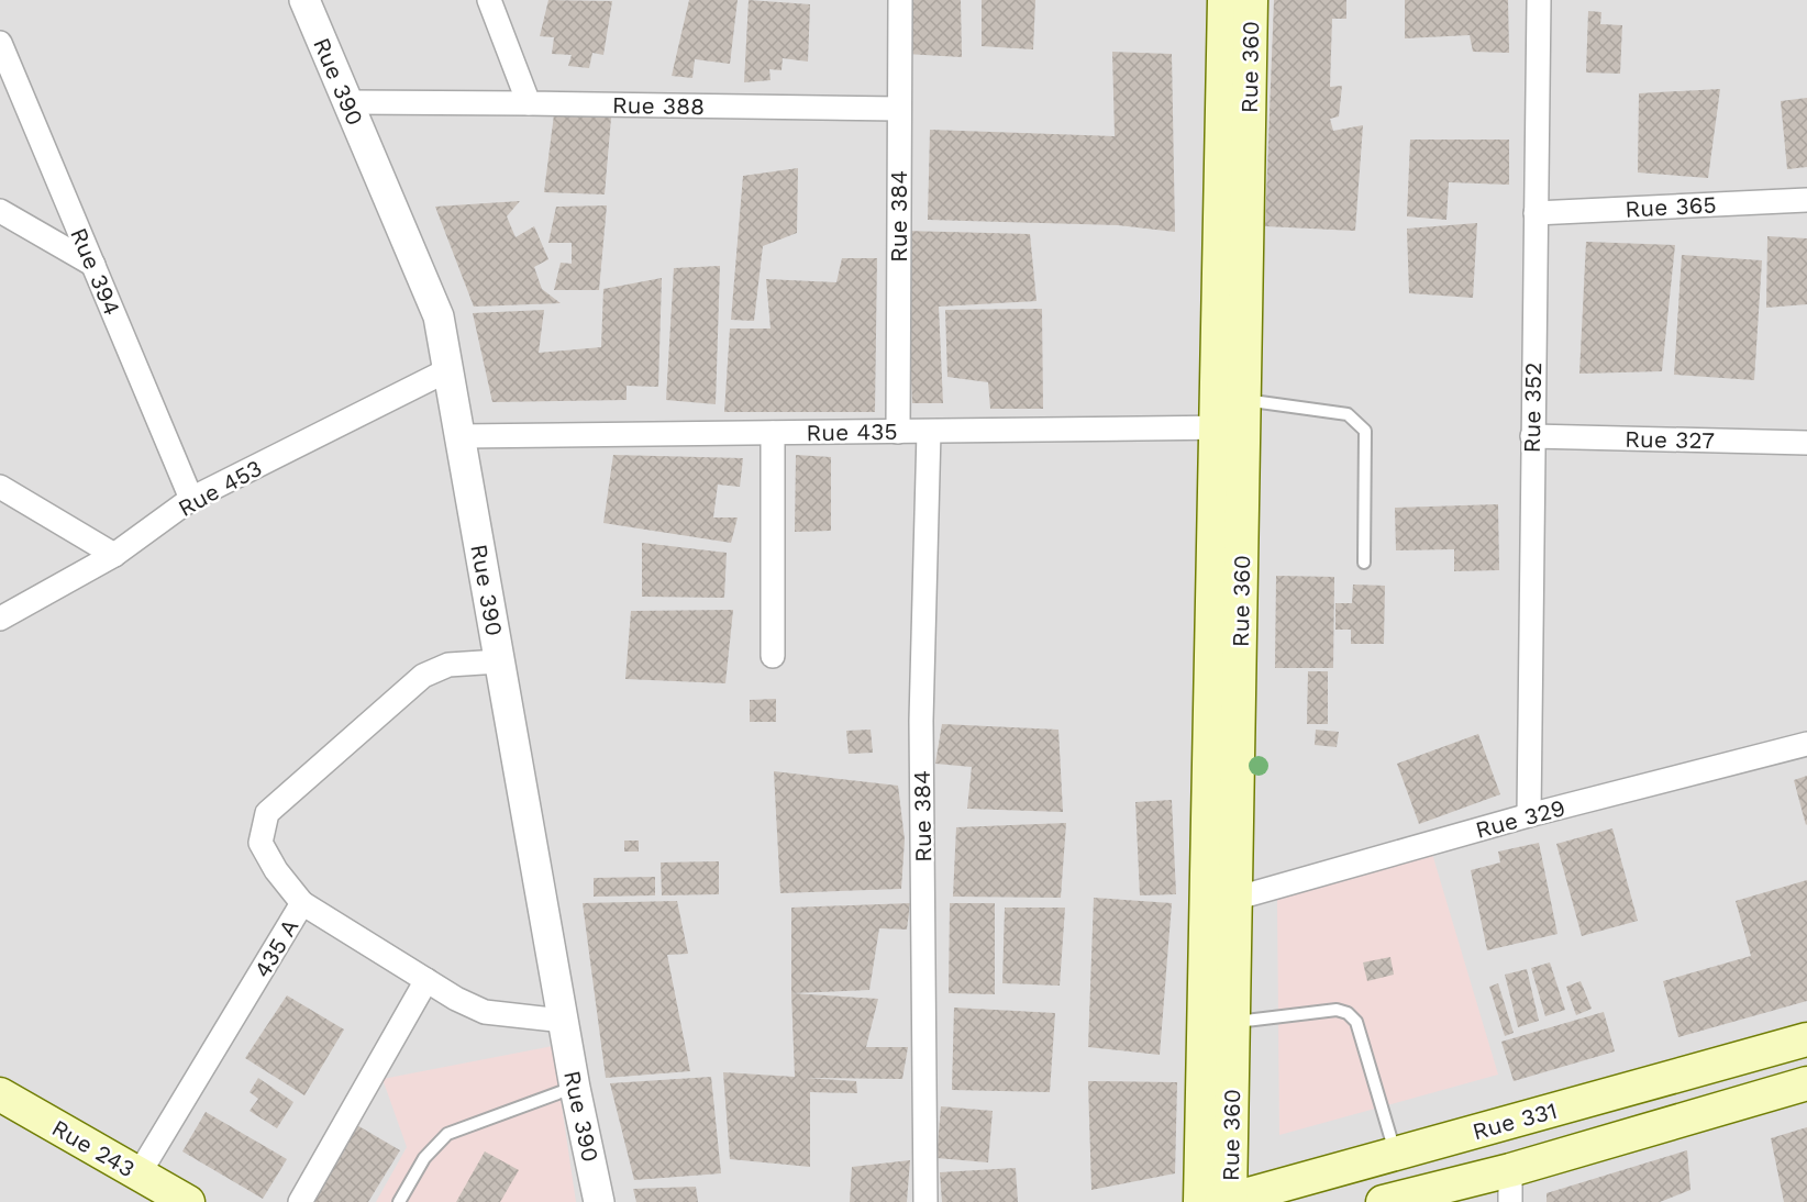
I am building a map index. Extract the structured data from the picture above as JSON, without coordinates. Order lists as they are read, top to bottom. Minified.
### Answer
{"streets":{"main road":["Rue 360","Rue 331","Rue 243"],"street":["Rue 390","Rue 388","Rue 365","Rue 384","Rue 394","Rue 352","Rue 435","Rue 327","Rue 453","Rue 329","435 A"]},"crossings":[["Rue 360","Rue 435"],["Rue 360","Rue 329"],["Rue 360","Rue 331"],["Rue 390","Rue 388"],["Rue 390","Rue 435"],["Rue 390","Rue 453"],["Rue 390","435 A"],["Rue 388","Rue 384"],["Rue 365","Rue 352"],["Rue 384","Rue 435"],["Rue 394","Rue 453"],["Rue 352","Rue 327"],["Rue 352","Rue 329"],["435 A","Rue 243"]]}
